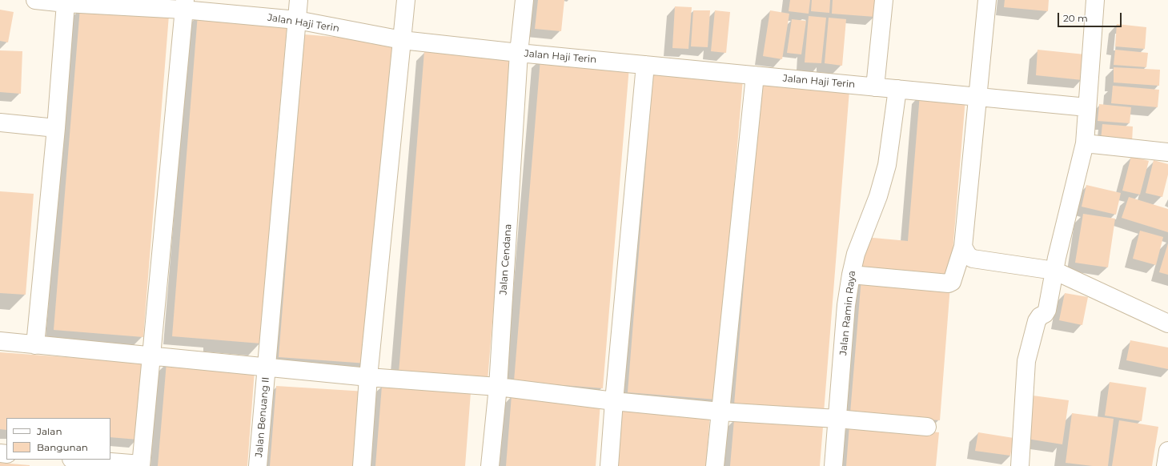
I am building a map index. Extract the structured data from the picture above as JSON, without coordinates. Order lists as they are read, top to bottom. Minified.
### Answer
{"streets":{"street":["Jalan Haji Terin","Jalan Cendana","Jalan Ramin Raya","Jalan Benuang II"]},"crossings":[["Jalan Haji Terin","Jalan Cendana"],["Jalan Haji Terin","Jalan Ramin Raya"],["Jalan Haji Terin","Jalan Benuang II"]],"legend":["Jalan","Bangunan"],"scale_bar":"20 m"}
